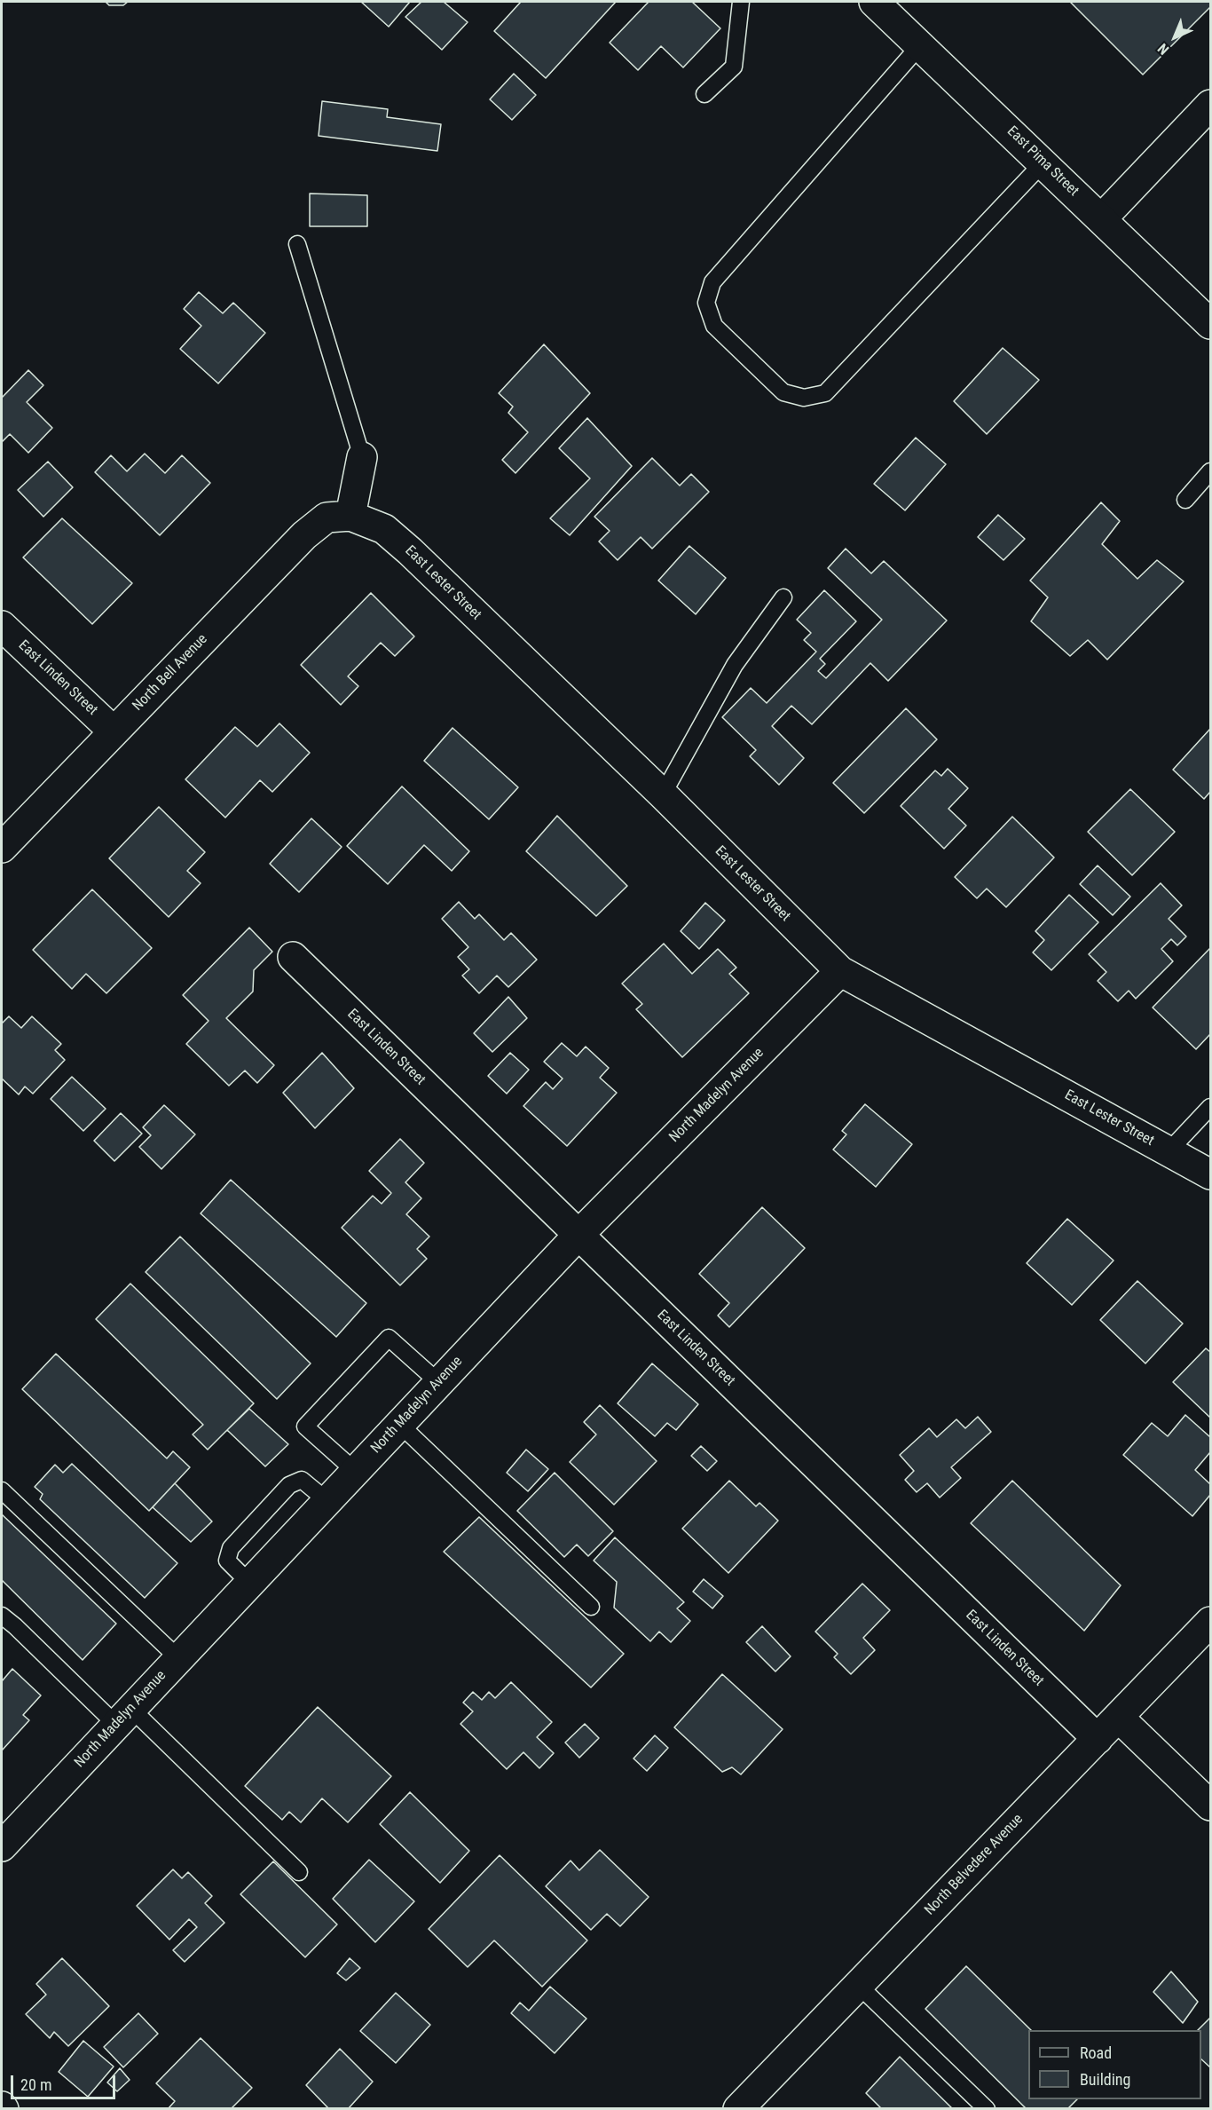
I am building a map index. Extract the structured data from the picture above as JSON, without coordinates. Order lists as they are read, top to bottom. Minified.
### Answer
{"streets":{"street":["East Pima Street","East Lester Street","North Bell Avenue","East Linden Street","North Madelyn Avenue","North Belvedere Avenue"]},"crossings":[["East Lester Street","North Bell Avenue"],["East Lester Street","North Madelyn Avenue"],["North Bell Avenue","East Linden Street"],["East Linden Street","North Madelyn Avenue"],["East Linden Street","North Belvedere Avenue"]],"legend":["Road","Building"],"scale_bar":"20 m","north":"bottom left"}
